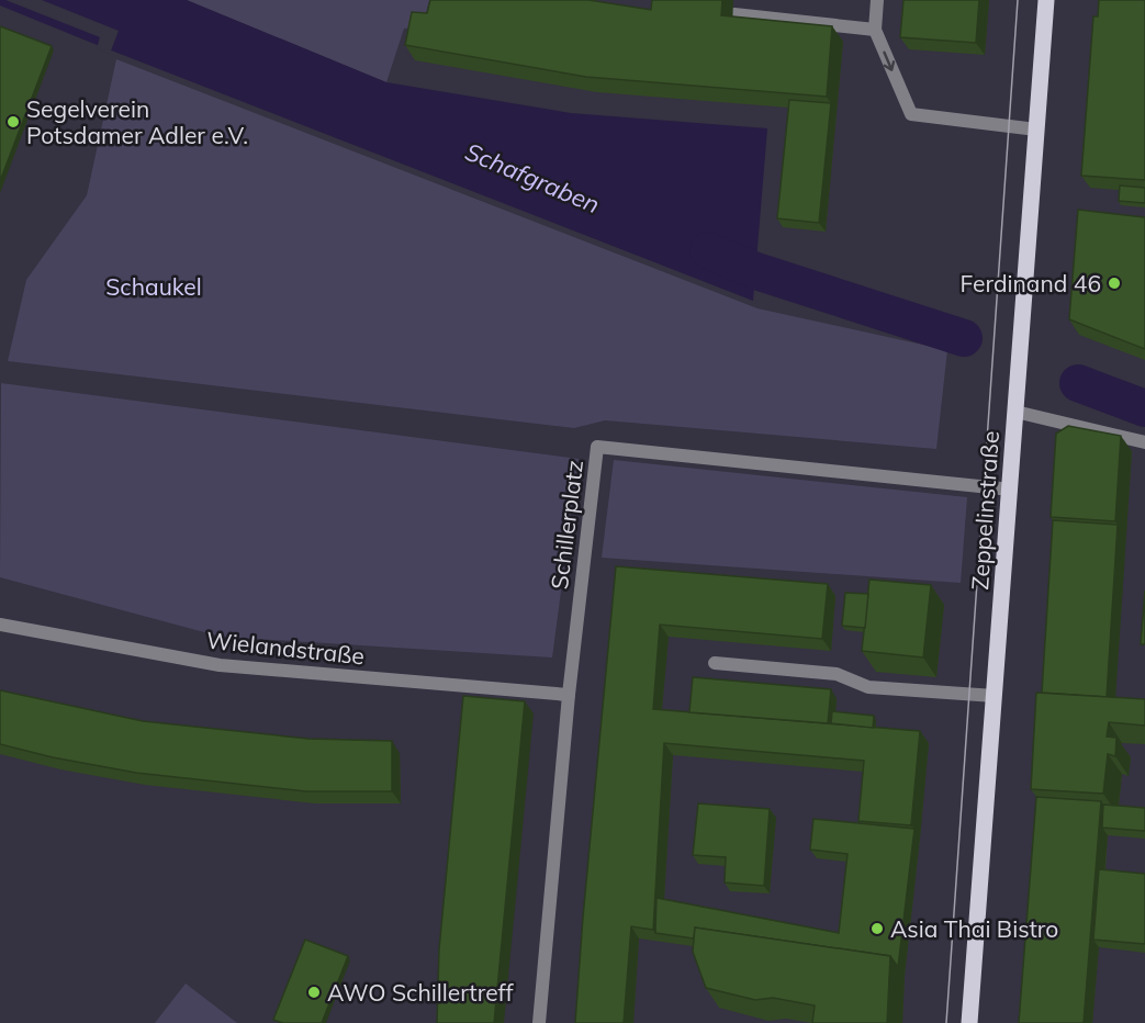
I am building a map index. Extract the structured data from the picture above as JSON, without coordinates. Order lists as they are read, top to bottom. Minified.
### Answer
{"streets":{"main road":["Zeppelinstraße"],"street":["Schillerplatz","Wielandstraße"]},"crossings":[["Zeppelinstraße","Schillerplatz"],["Schillerplatz","Wielandstraße"]],"water":["Schafgraben"],"parks":["Schaukel"],"places":["Segelverein Potsdamer Adler e.V.","Ferdinand 46","Asia Thai Bistro","AWO Schillertreff"]}
